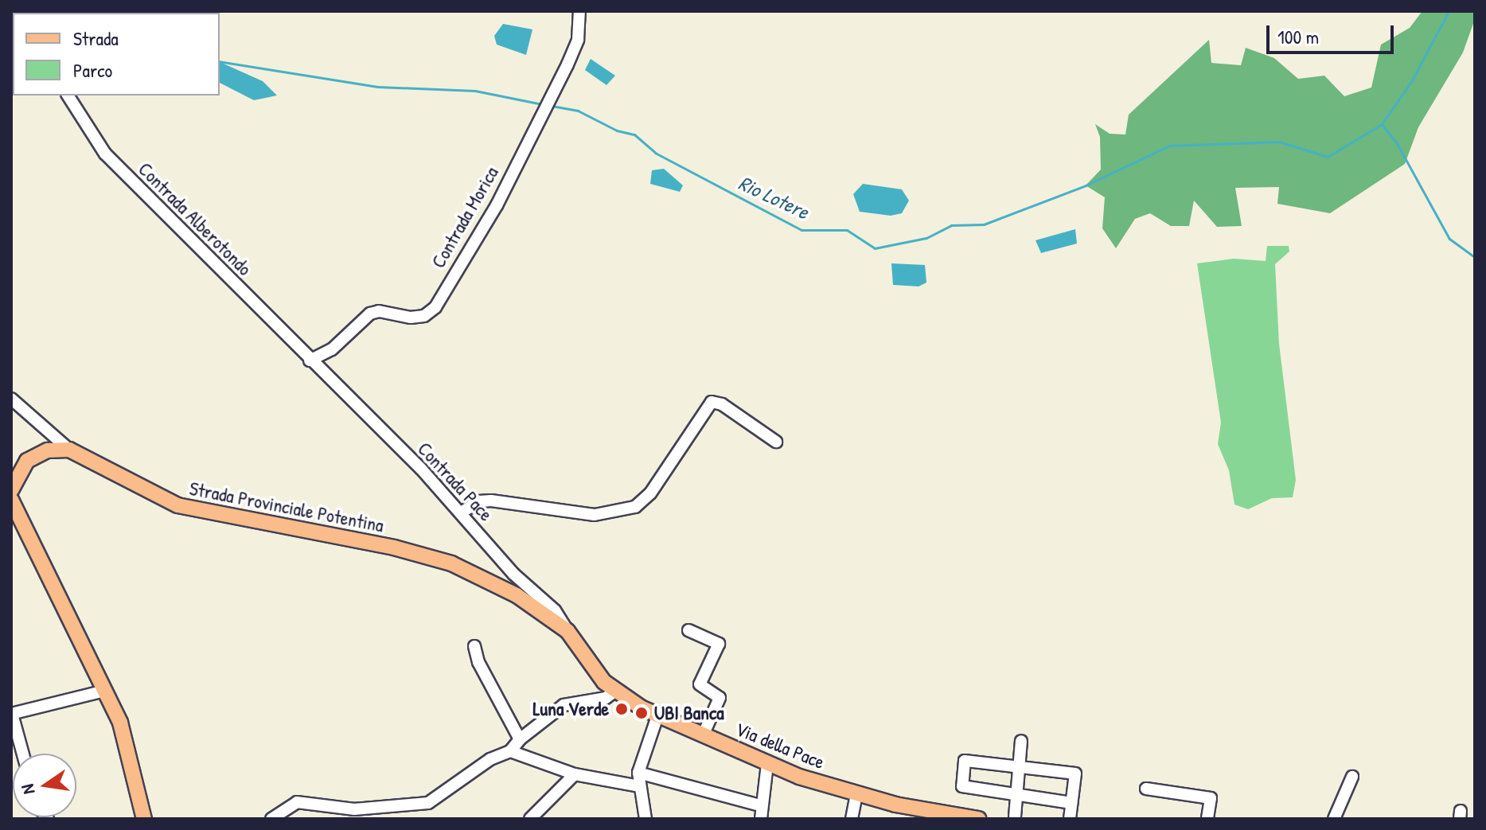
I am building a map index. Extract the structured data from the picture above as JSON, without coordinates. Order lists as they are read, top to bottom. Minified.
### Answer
{"streets":{"main road":["Strada Provinciale Potentina","Via della Pace"],"street":["Contrada Morica","Contrada Alberotondo","Contrada Pace"]},"crossings":[["Contrada Morica","Contrada Alberotondo"],["Contrada Morica","Contrada Pace"],["Contrada Alberotondo","Contrada Pace"],["Contrada Pace","Strada Provinciale Potentina"],["Contrada Pace","Via della Pace"],["Strada Provinciale Potentina","Via della Pace"]],"water":["Rio Lotere"],"places":["Luna Verde","UBI Banca"],"legend":["Strada","Parco"],"scale_bar":"100 m","north":"left"}
